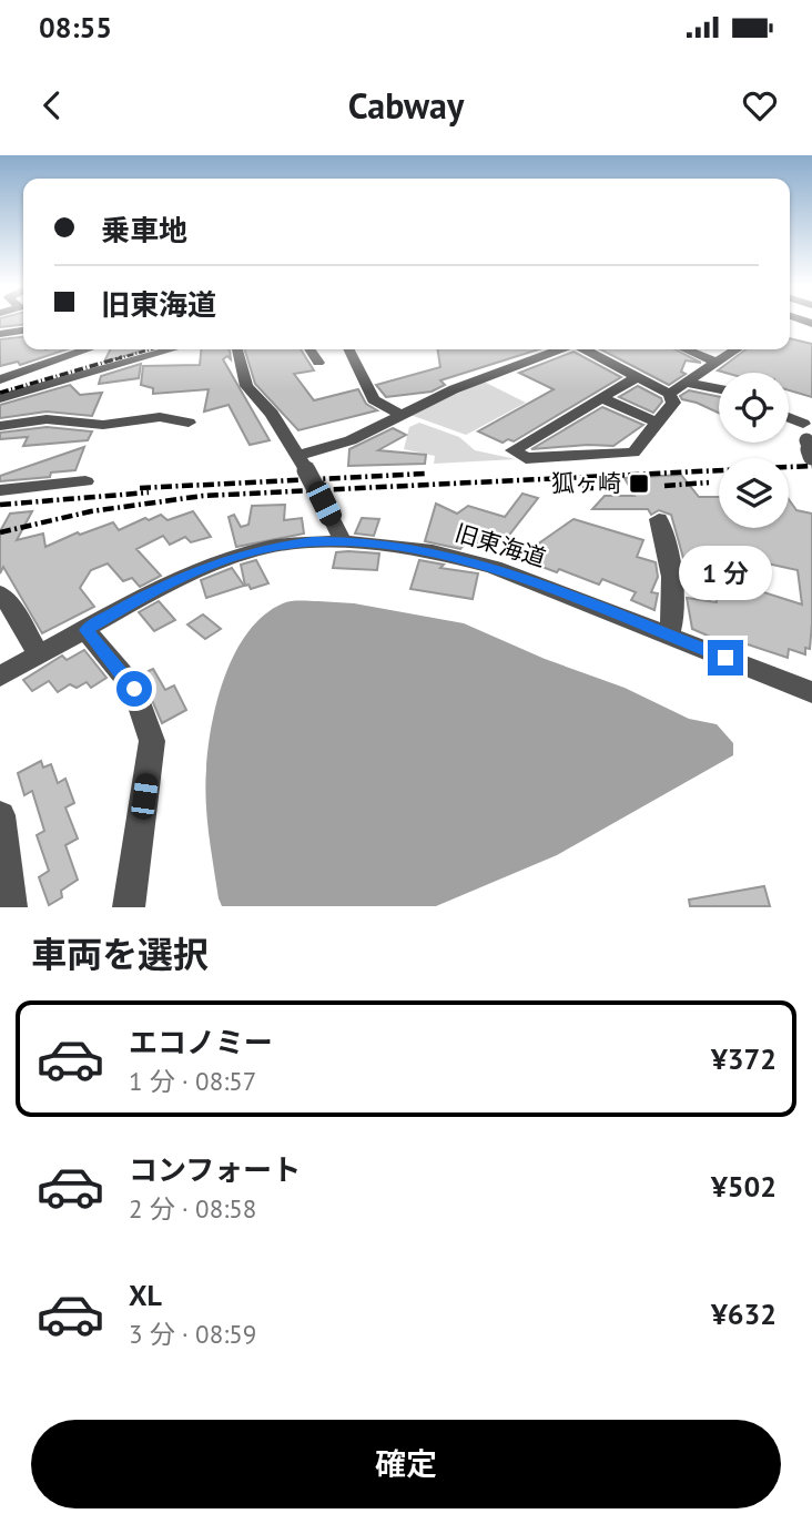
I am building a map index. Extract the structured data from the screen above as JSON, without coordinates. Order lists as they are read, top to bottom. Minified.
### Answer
{"streets":{"street":["旧東海道"]},"places":{"transit":["狐ヶ崎"]},"page":{"status":"08:55","header":"Cabway","banner":["乗車地","旧東海道"],"bubble":"1 分","heading":"車両を選択","list":[{"name":"エコノミー","note":"1 分 · 08:57","value":"¥372"},{"name":"コンフォート","note":"2 分 · 08:58","value":"¥502"},{"name":"XL","note":"3 分 · 08:59","value":"¥632"}],"buttons":"確定"}}
